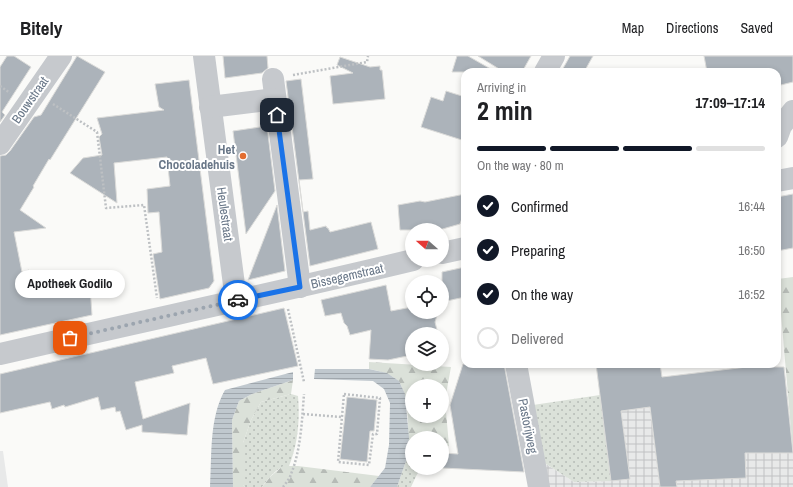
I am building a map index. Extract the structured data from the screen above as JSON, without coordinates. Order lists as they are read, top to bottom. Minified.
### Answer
{"streets":{"street":["Bouwstraat","Heulestraat","Bissegemstraat","Pastorijweg"]},"crossings":[["Heulestraat","Bissegemstraat"]],"places":["Het Chocoladehuis","Apotheek Godilo"],"north":"left","page":{"header":"Bitely","nav":["Map","Directions","Saved"],"heading":["2 min","Arriving in","17:09–17:14"],"bar":"On the way · 80 m","list":[["Confirmed","16:44"],["Preparing","16:50"],["On the way","16:52"],"Delivered"],"map_buttons":["+","−"],"bubble":"Apotheek Godilo"}}
